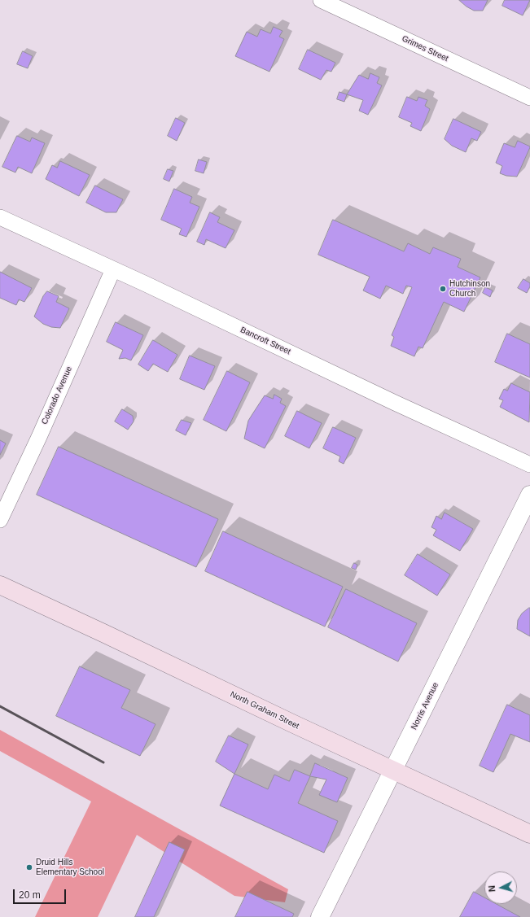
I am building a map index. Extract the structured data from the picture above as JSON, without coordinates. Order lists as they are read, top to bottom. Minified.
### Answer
{"streets":{"main road":["North Graham Street"],"street":["Grimes Street","Bancroft Street","Colorado Avenue","Norris Avenue"]},"crossings":[["Bancroft Street","Colorado Avenue"],["Norris Avenue","North Graham Street"]],"places":["Hutchinson Church","Druid Hills Elementary School"],"scale_bar":"20 m","north":"left"}
